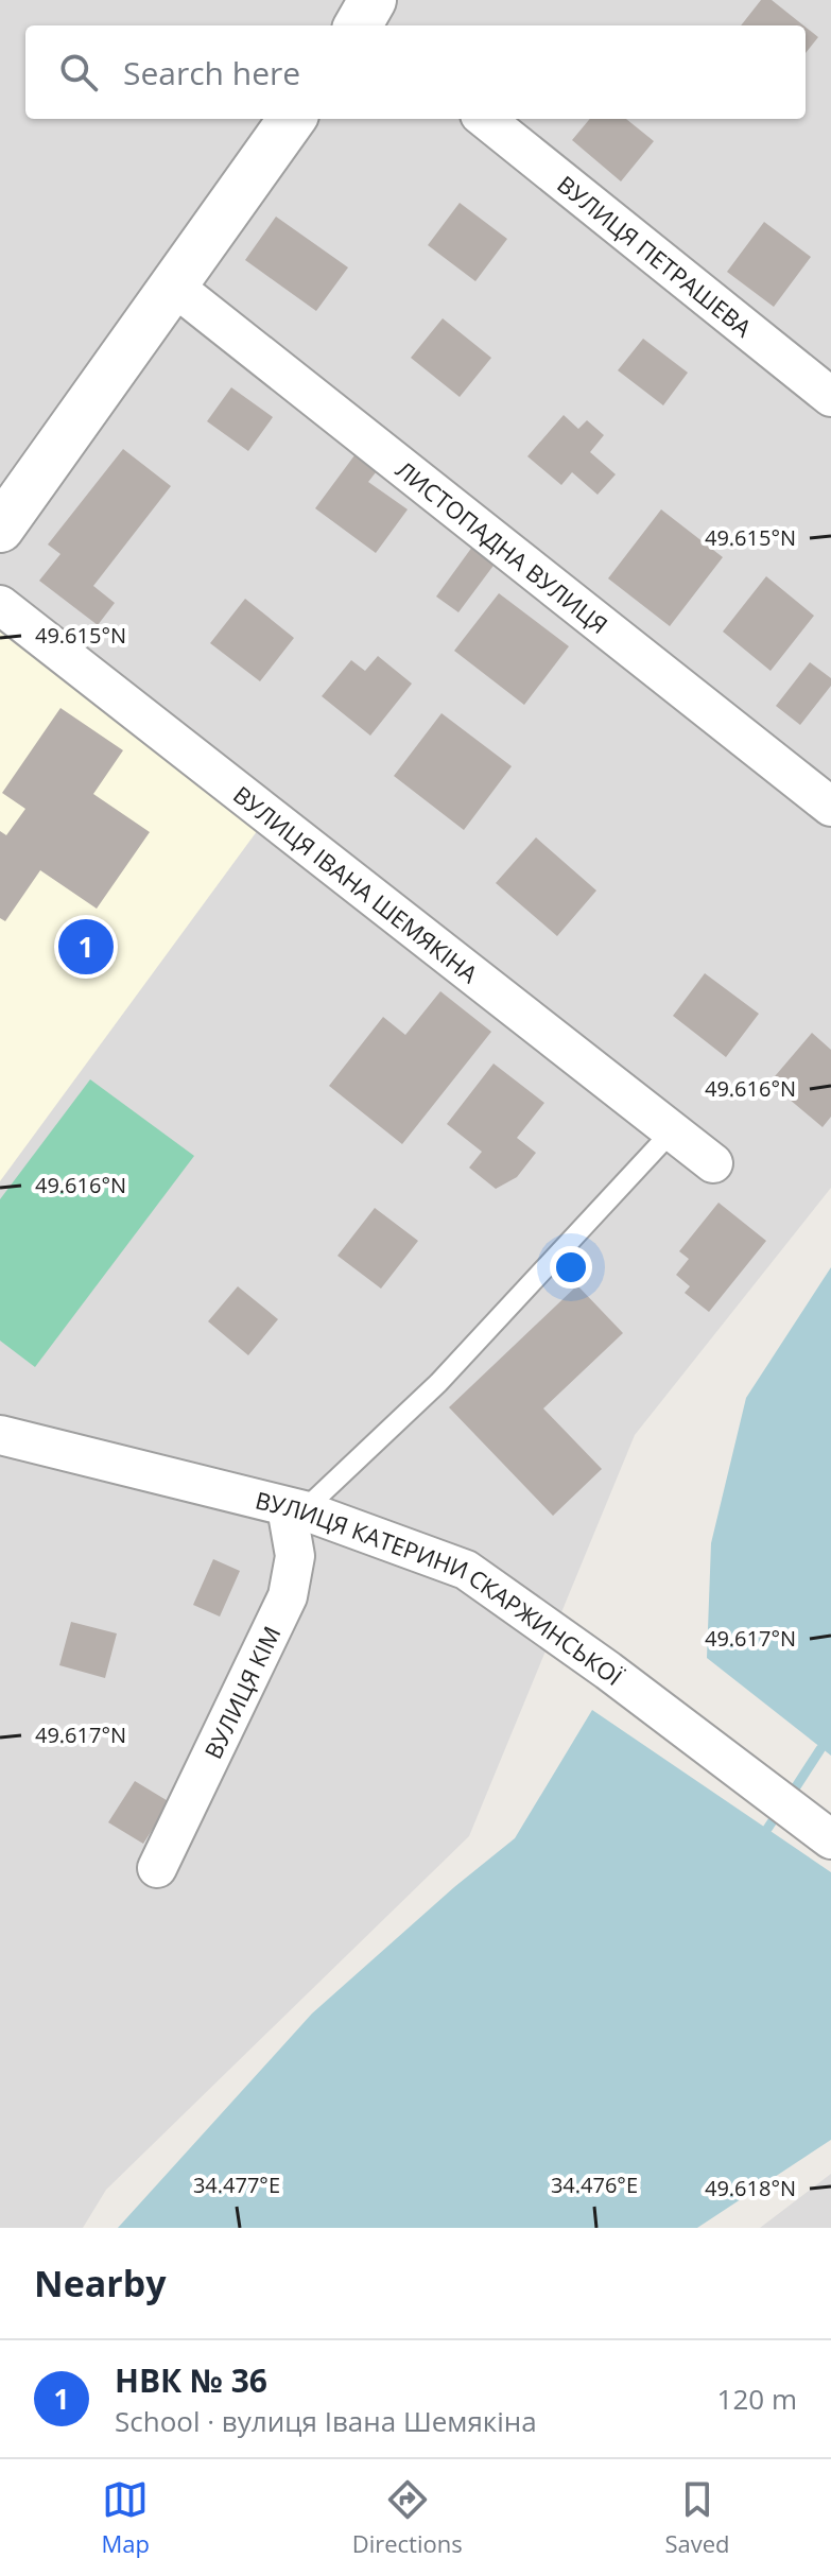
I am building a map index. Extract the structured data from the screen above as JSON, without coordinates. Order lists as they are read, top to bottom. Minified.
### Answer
{"streets":{"street":["ВУЛИЦЯ ПЕТРАШЕВА","ЛИСТОПАДНА ВУЛИЦЯ","ВУЛИЦЯ ІВАНА ШЕМЯКІНА","ВУЛИЦЯ КАТЕРИНИ СКАРЖИНСЬКОЇ","ВУЛИЦЯ КІМ"]},"crossings":[["ВУЛИЦЯ КАТЕРИНИ СКАРЖИНСЬКОЇ","ВУЛИЦЯ КІМ"]],"page":{"search":"Search here","pins":"1","heading":"Nearby","list":[{"mark":"1","name":"НВК № 36","note":"School · вулиця Івана Шемякіна","value":"120 m"}],"nav":["Map","Directions","Saved"]},"coordinates":["49.615°N","49.616°N","49.617°N","34.477°E","34.476°E","49.618°N"]}
